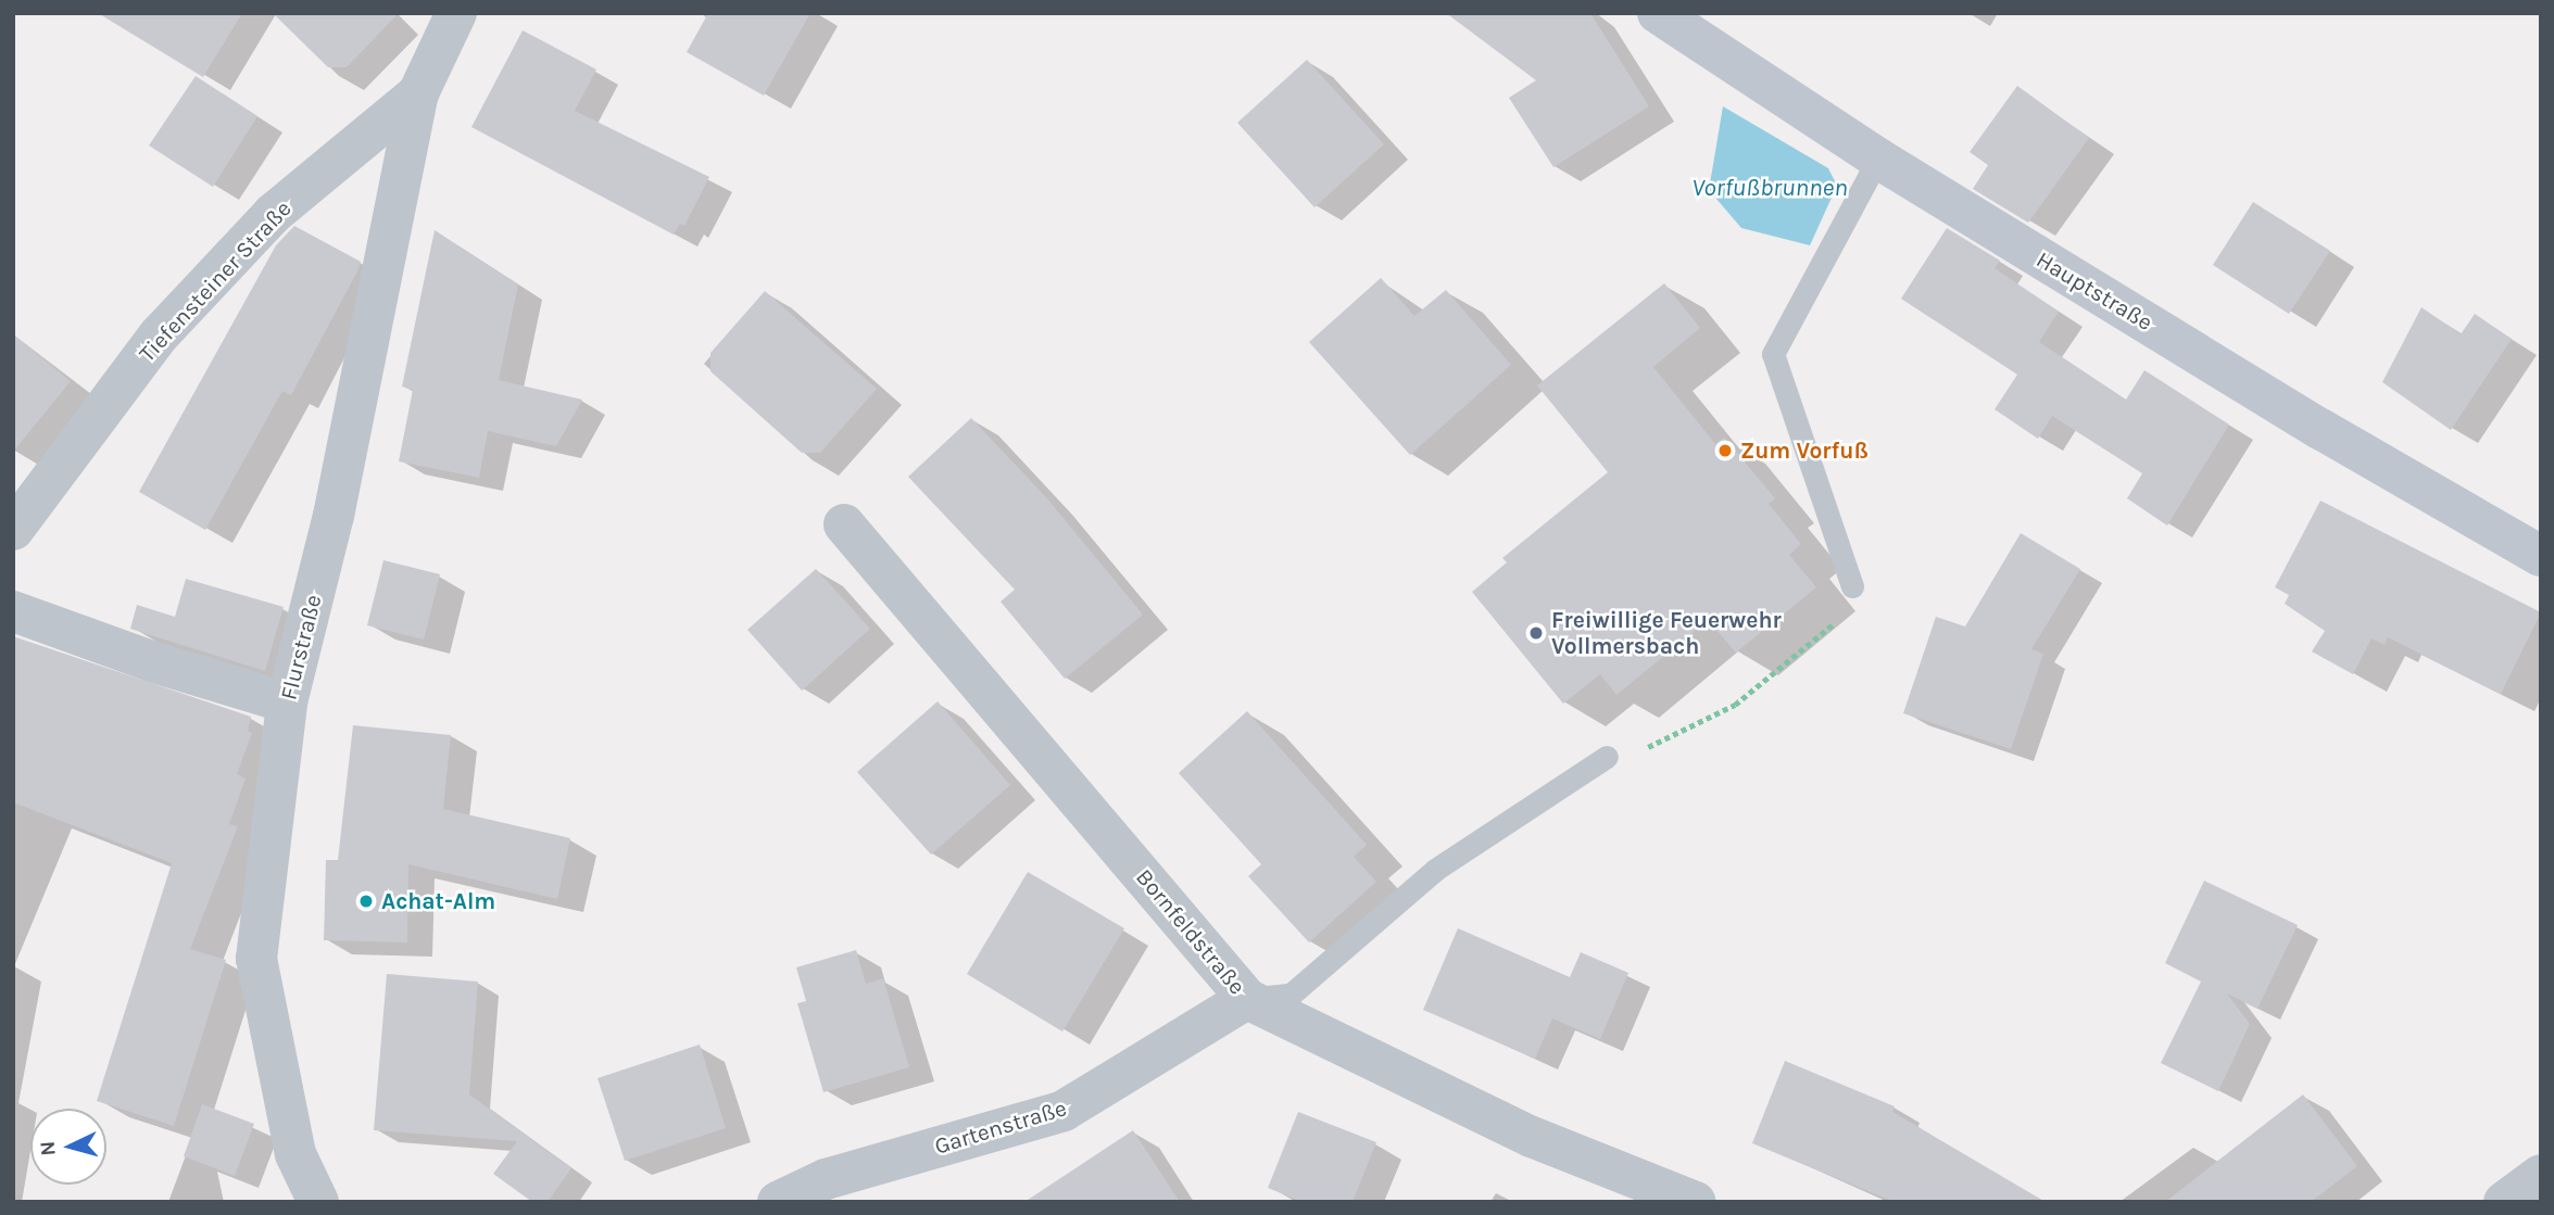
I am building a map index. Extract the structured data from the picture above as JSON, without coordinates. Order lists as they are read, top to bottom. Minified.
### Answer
{"streets":{"main road":["Hauptstraße"],"street":["Tiefensteiner Straße","Flurstraße","Bornfeldstraße","Gartenstraße"]},"crossings":[["Tiefensteiner Straße","Flurstraße"],["Bornfeldstraße","Gartenstraße"]],"water":["Vorfußbrunnen"],"places":["Zum Vorfuß","Freiwillige Feuerwehr Vollmersbach","Achat-Alm"],"north":"left"}
